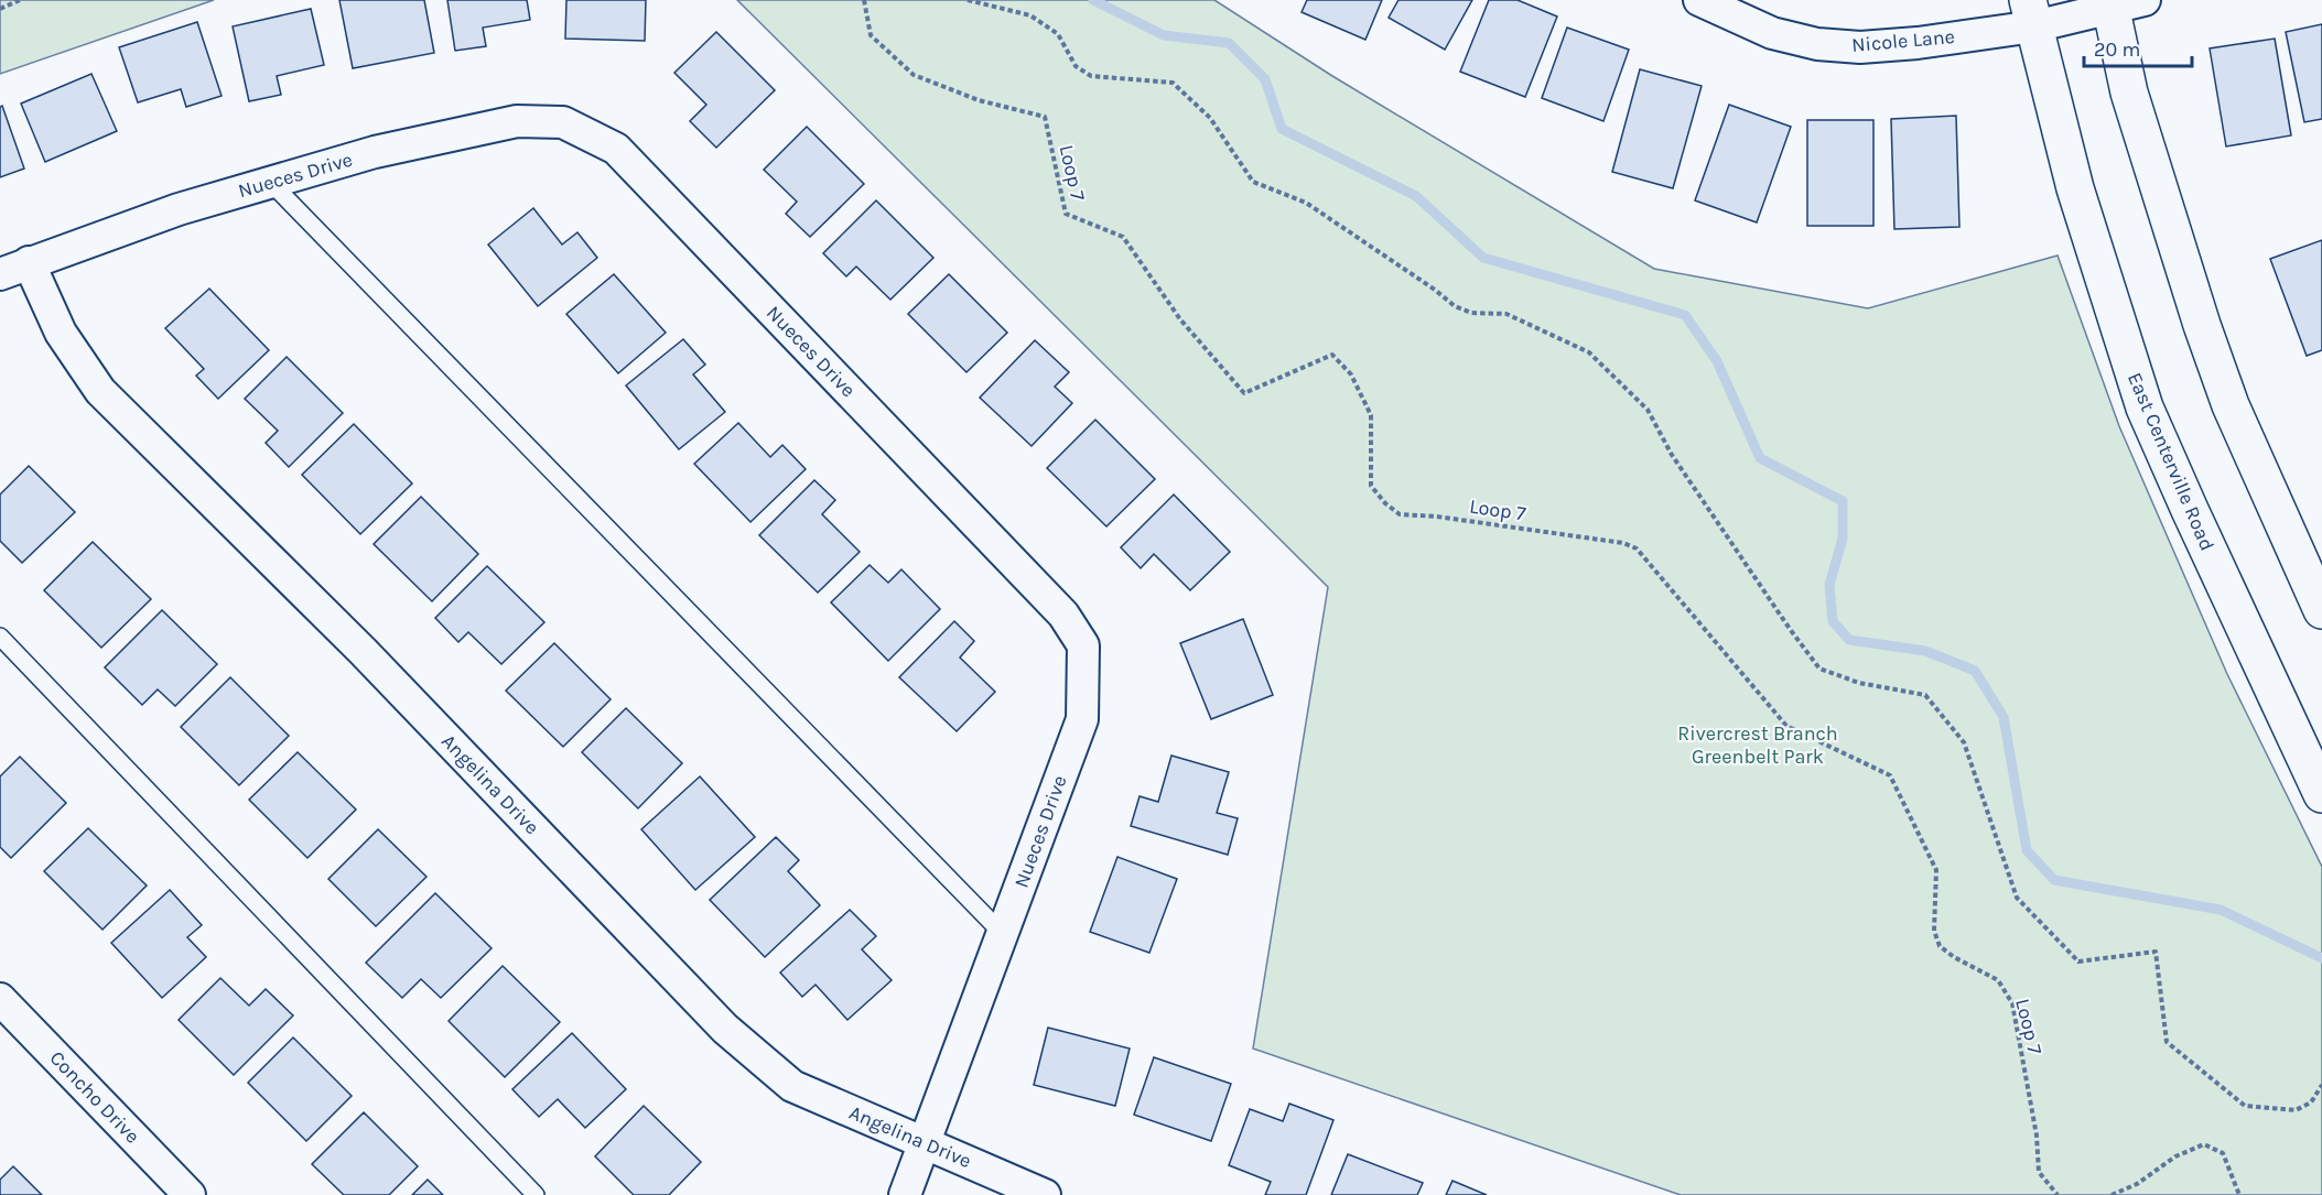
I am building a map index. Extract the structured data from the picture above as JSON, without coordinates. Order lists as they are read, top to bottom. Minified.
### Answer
{"streets":{"main road":["East Centerville Road"],"street":["Nicole Lane","Nueces Drive","Angelina Drive","Concho Drive"],"path":["Loop 7"]},"crossings":[["Nicole Lane","East Centerville Road"],["Nueces Drive","Angelina Drive"]],"parks":["Rivercrest Branch Greenbelt Park"],"scale_bar":"20 m"}
